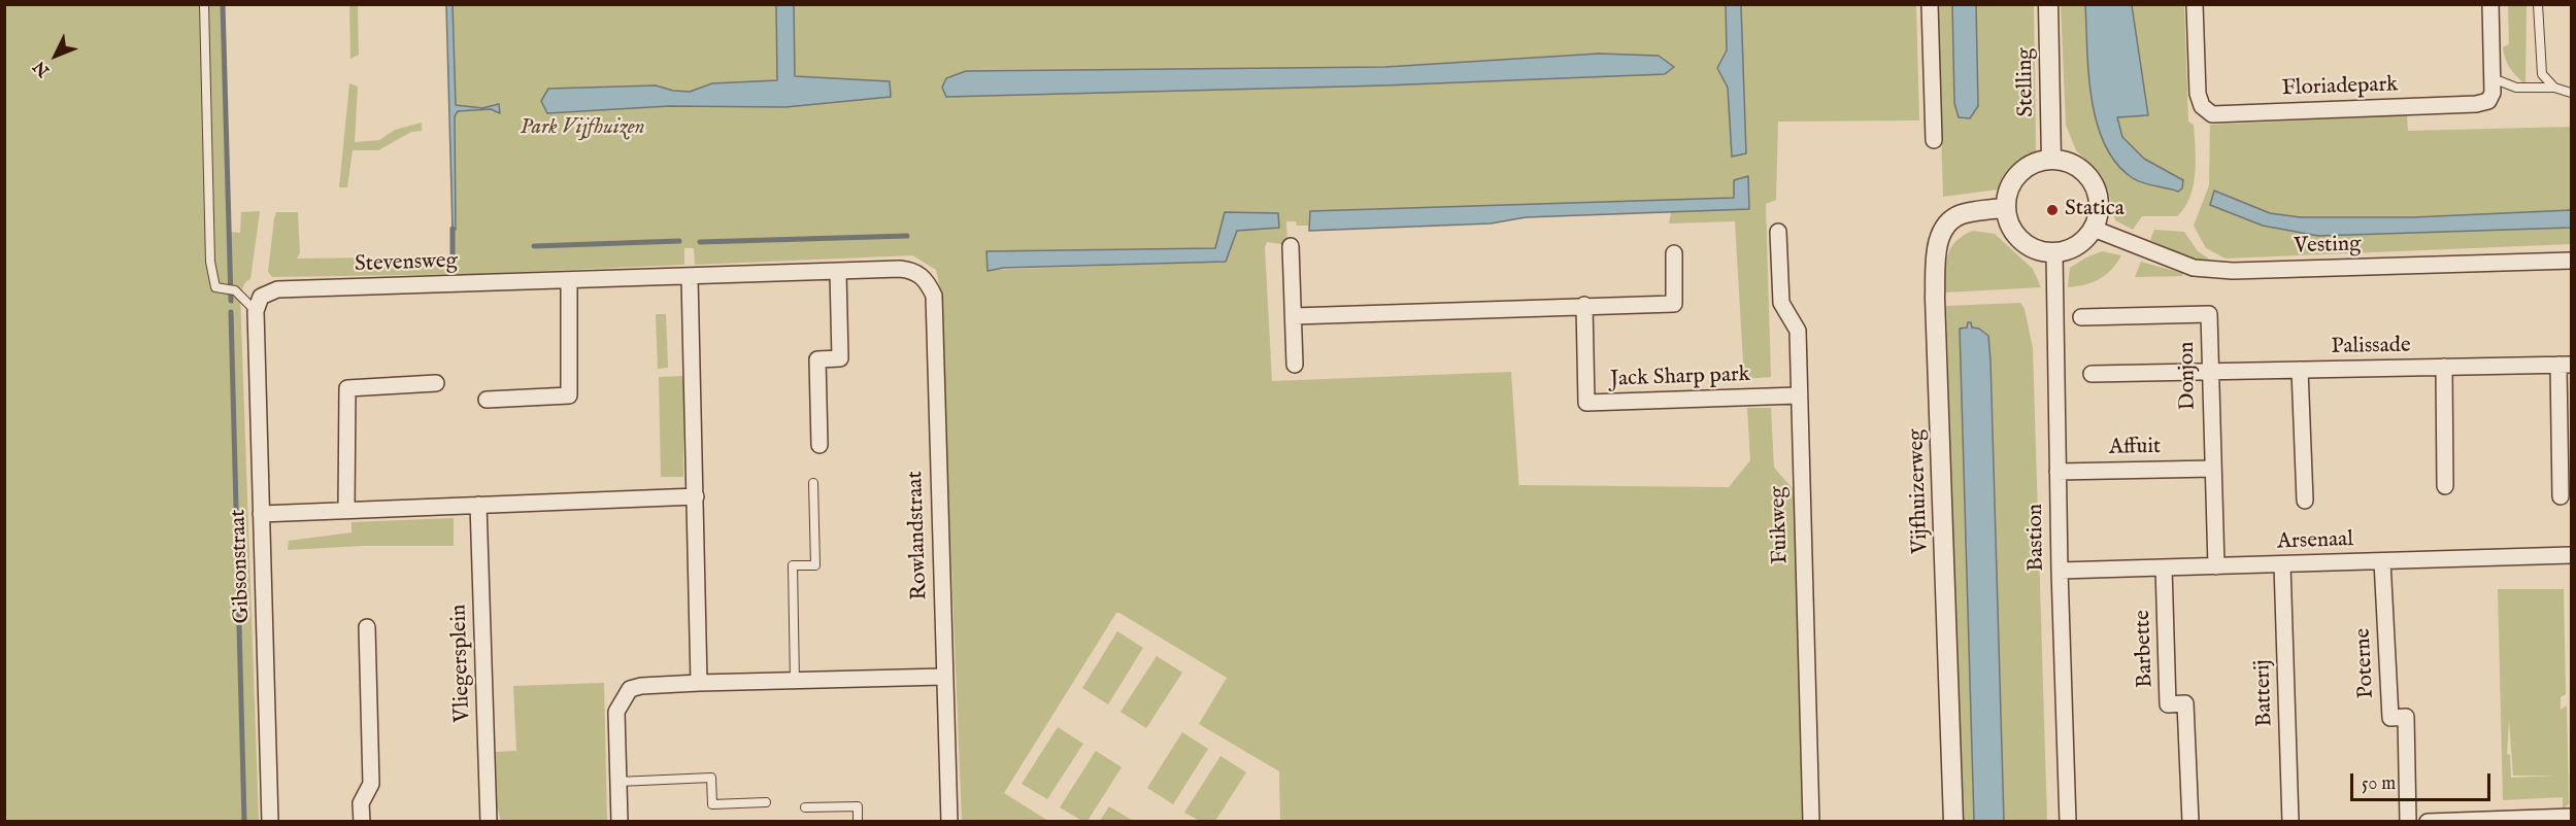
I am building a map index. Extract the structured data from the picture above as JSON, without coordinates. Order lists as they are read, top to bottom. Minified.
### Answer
{"streets":{"street":["Stelling","Floriadepark","Vesting","Stevensweg","Palissade","Donjon","Jack Sharp park","Affuit","Vijfhuizerweg","Fuikweg","Rowlandstraat","Bastion","Arsenaal","Gibsonstraat","Barbette","Vliegersplein","Poterne","Batterij"]},"crossings":[["Stelling","Vesting"],["Stelling","Vijfhuizerweg"],["Stelling","Bastion"],["Vesting","Vijfhuizerweg"],["Vesting","Bastion"],["Stevensweg","Rowlandstraat"],["Stevensweg","Gibsonstraat"],["Palissade","Donjon"],["Donjon","Affuit"],["Donjon","Arsenaal"],["Jack Sharp park","Fuikweg"],["Affuit","Bastion"],["Vijfhuizerweg","Bastion"],["Bastion","Arsenaal"],["Arsenaal","Barbette"],["Arsenaal","Poterne"],["Arsenaal","Batterij"]],"parks":["Park Vijfhuizen"],"places":["Statica"],"scale_bar":"50 m","north":"bottom left"}
